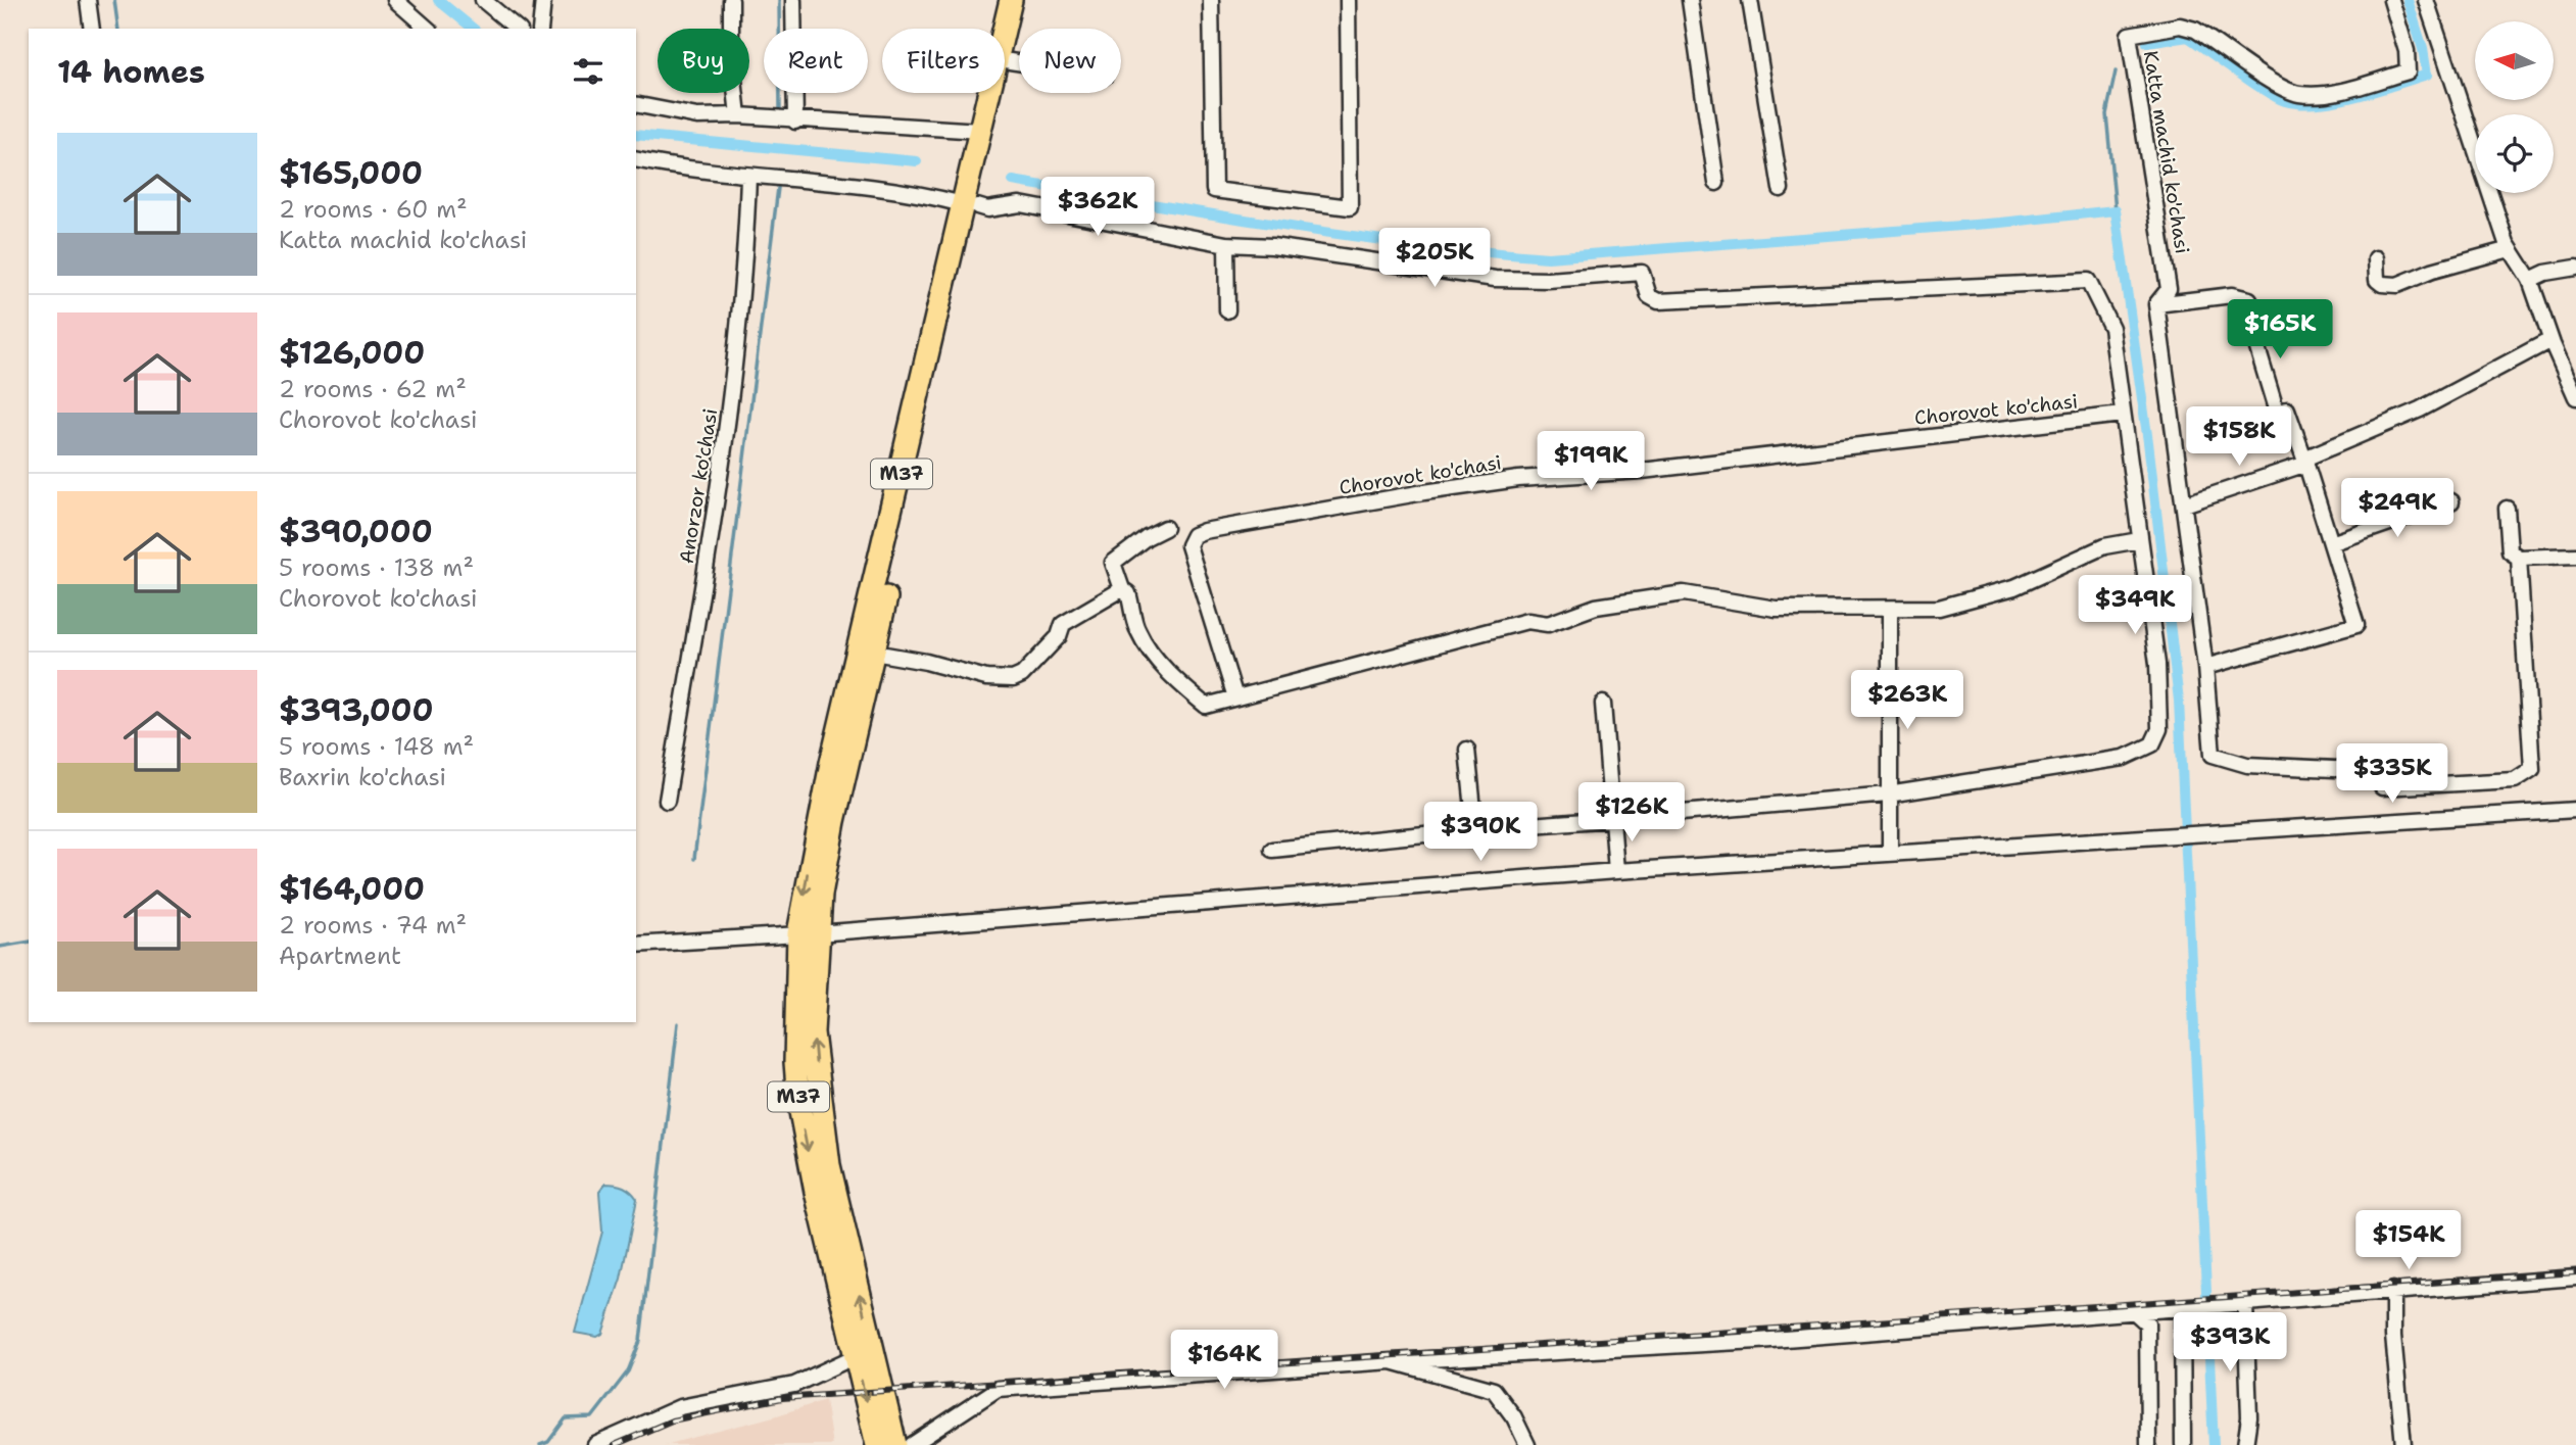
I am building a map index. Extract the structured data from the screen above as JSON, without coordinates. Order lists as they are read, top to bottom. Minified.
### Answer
{"streets":{"highway":["M37"],"street":["Katta machid ko'chasi","Chorovot ko'chasi","Anorzor ko'chasi"]},"north":"left","page":{"chip":["Buy","Rent","Filters","New"],"heading":"14 homes","list":[{"name":"$165,000","note":"2 rooms · 60 m² · Katta machid ko'chasi"},{"name":"$126,000","note":"2 rooms · 62 m² · Chorovot ko'chasi"},{"name":"$390,000","note":"5 rooms · 138 m² · Chorovot ko'chasi"},{"name":"$393,000","note":"5 rooms · 148 m² · Baxrin ko'chasi"},{"name":"$164,000","note":"2 rooms · 74 m² · Apartment"}],"price":["$362K","$205K","$165K","$158K","$199K","$249K","$349K","$263K","$335K","$126K","$390K","$154K","$393K","$164K"]}}
